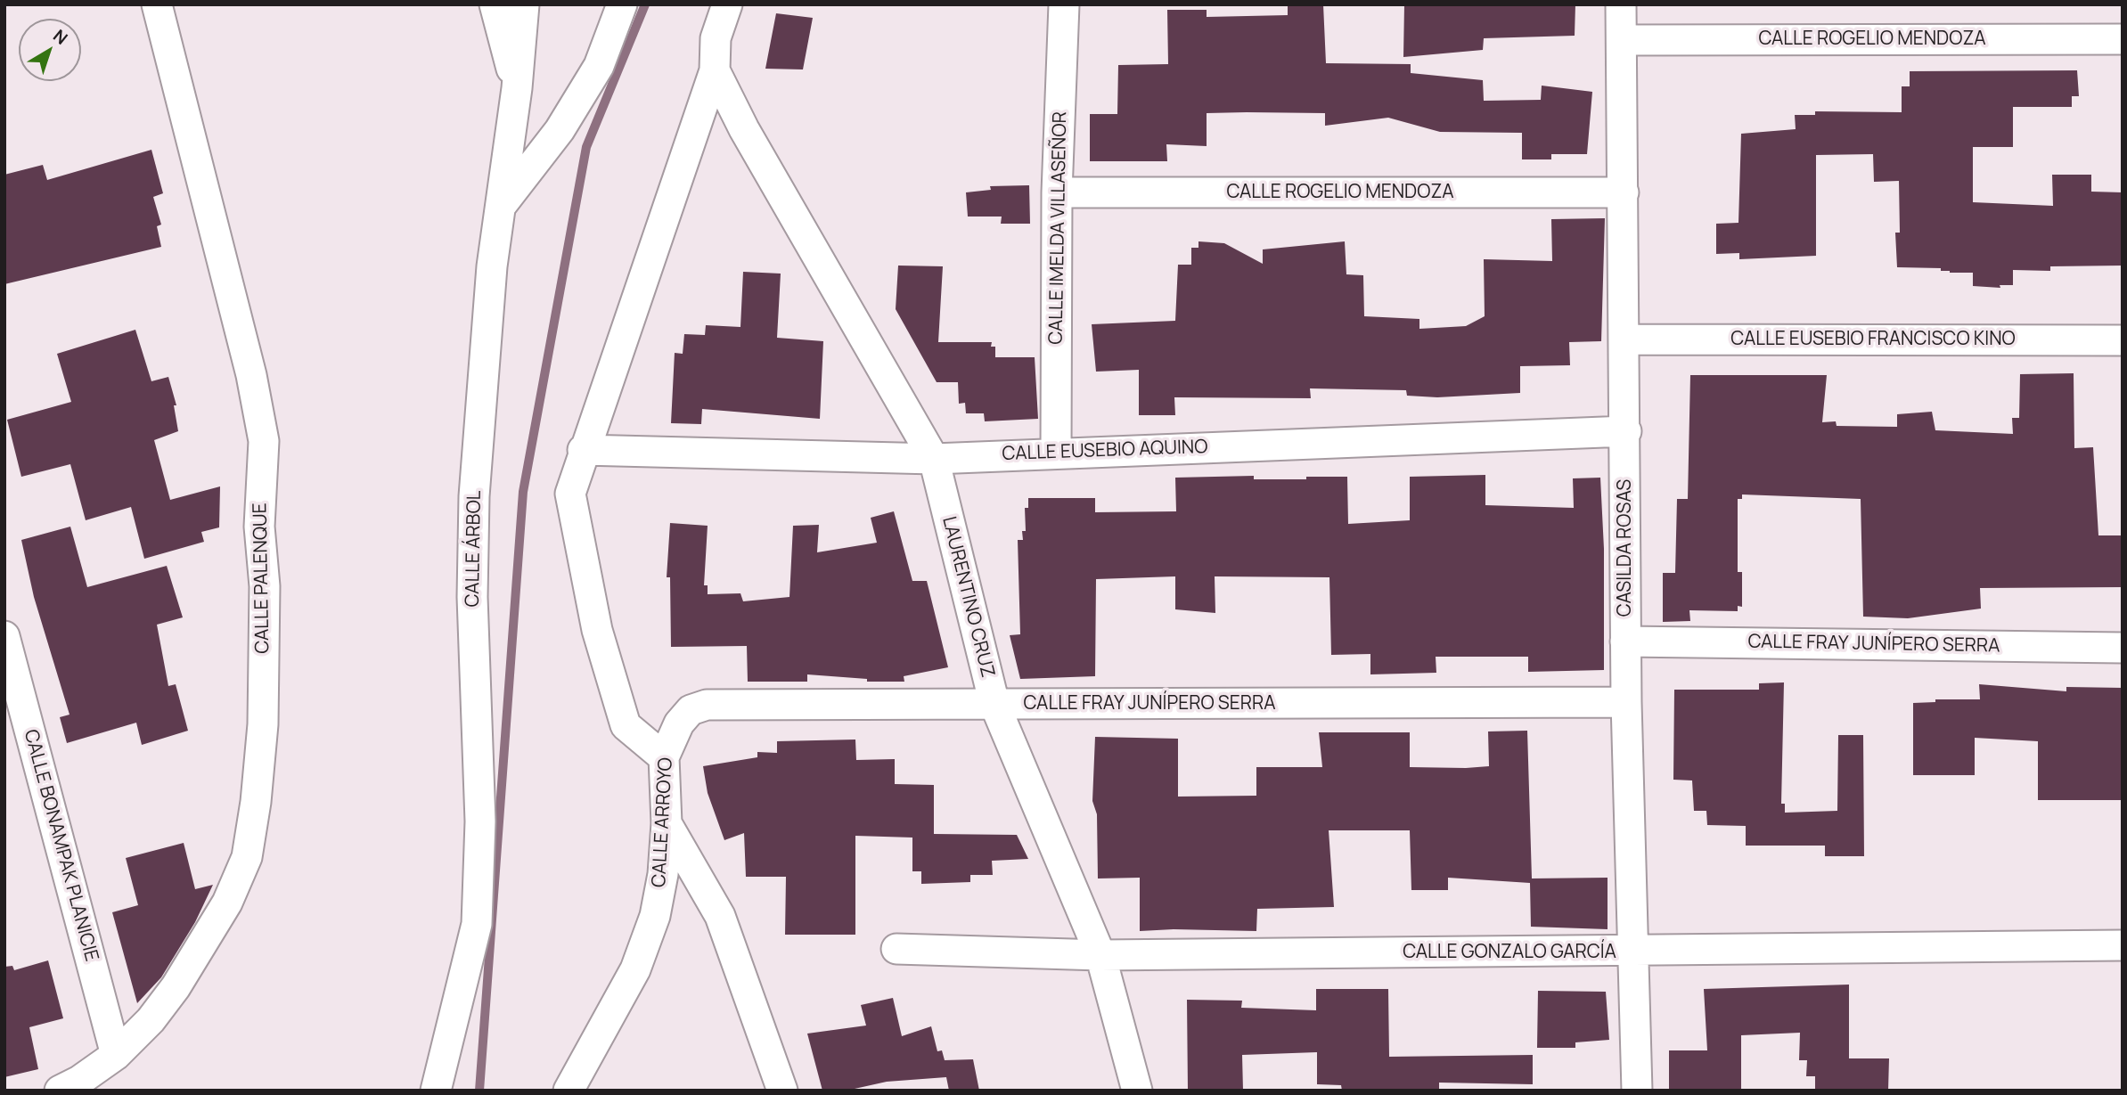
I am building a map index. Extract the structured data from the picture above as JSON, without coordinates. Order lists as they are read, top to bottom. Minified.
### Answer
{"streets":{"street":["CALLE ROGELIO MENDOZA","CALLE IMELDA VILLASEÑOR","CALLE EUSEBIO FRANCISCO KINO","CALLE EUSEBIO AQUINO","CASILDA ROSAS","CALLE ÁRBOL","CALLE PALENQUE","LAURENTINO CRUZ","CALLE FRAY JUNÍPERO SERRA","CALLE ARROYO","CALLE BONAMPAK PLANICIE","CALLE GONZALO GARCÍA"]},"crossings":[["CALLE ROGELIO MENDOZA","CALLE IMELDA VILLASEÑOR"],["CALLE ROGELIO MENDOZA","CASILDA ROSAS"],["CALLE IMELDA VILLASEÑOR","CALLE EUSEBIO AQUINO"],["CALLE EUSEBIO FRANCISCO KINO","CASILDA ROSAS"],["CALLE EUSEBIO AQUINO","CASILDA ROSAS"],["CALLE EUSEBIO AQUINO","LAURENTINO CRUZ"],["CASILDA ROSAS","CALLE FRAY JUNÍPERO SERRA"],["CASILDA ROSAS","CALLE GONZALO GARCÍA"],["CALLE PALENQUE","CALLE BONAMPAK PLANICIE"],["LAURENTINO CRUZ","CALLE FRAY JUNÍPERO SERRA"],["LAURENTINO CRUZ","CALLE GONZALO GARCÍA"],["CALLE FRAY JUNÍPERO SERRA","CALLE ARROYO"]],"north":"top right"}
